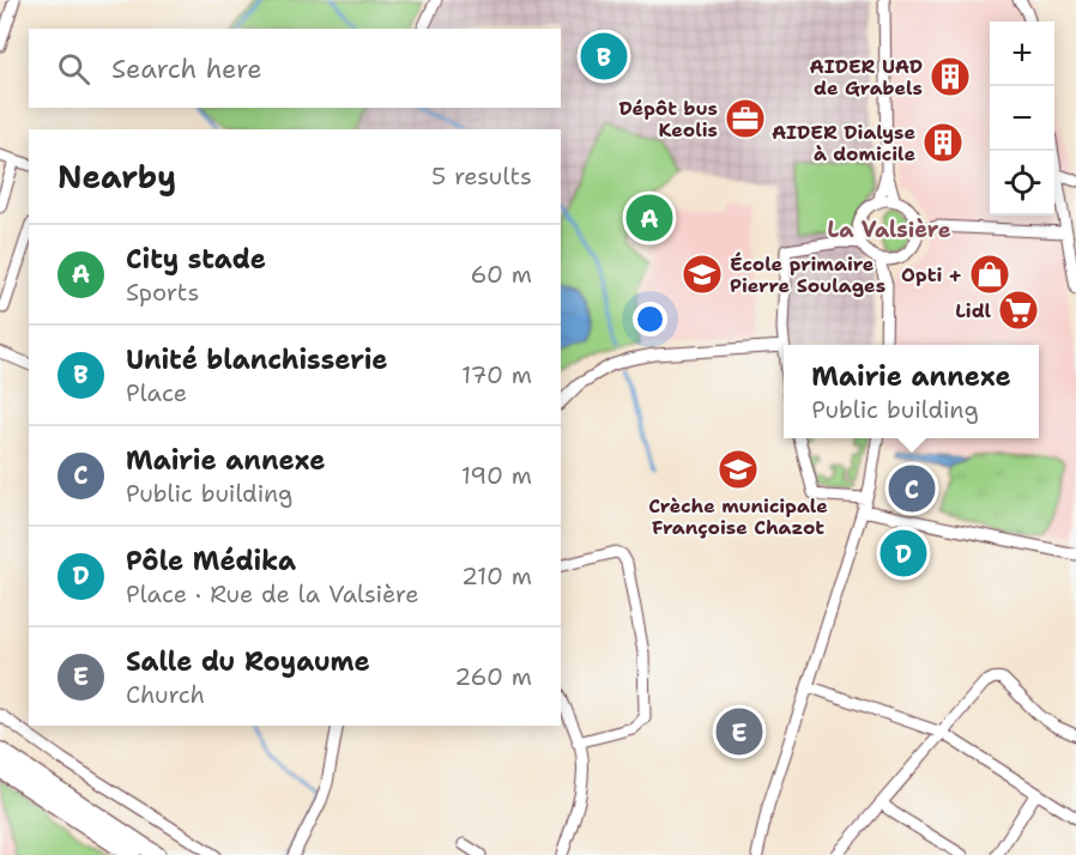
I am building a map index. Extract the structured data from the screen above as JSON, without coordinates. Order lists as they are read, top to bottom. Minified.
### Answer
{"districts":["La Valsière"],"places":{"building":["AIDER UAD de Grabels","AIDER Dialyse à domicile"],"office":["Dépôt bus Keolis"],"school or university":["École primaire Pierre Soulages","Crèche municipale Françoise Chazot"],"shop":["Opti +"],"supermarket":["Lidl"]},"page":{"map_buttons":["+","−"],"search":"Search here","pins":["B","A","C","D","E"],"heading":["Nearby","5 results"],"list":[{"mark":"A","name":"City stade","note":"Sports","value":"60 m"},{"mark":"B","name":"Unité blanchisserie","note":"Place","value":"170 m"},{"mark":"C","name":"Mairie annexe","note":"Public building","value":"190 m"},{"mark":"D","name":"Pôle Médika","note":"Place · Rue de la Valsière","value":"210 m"},{"mark":"E","name":"Salle du Royaume","note":"Church","value":"260 m"}],"popup":["Mairie annexe","Public building"]}}
